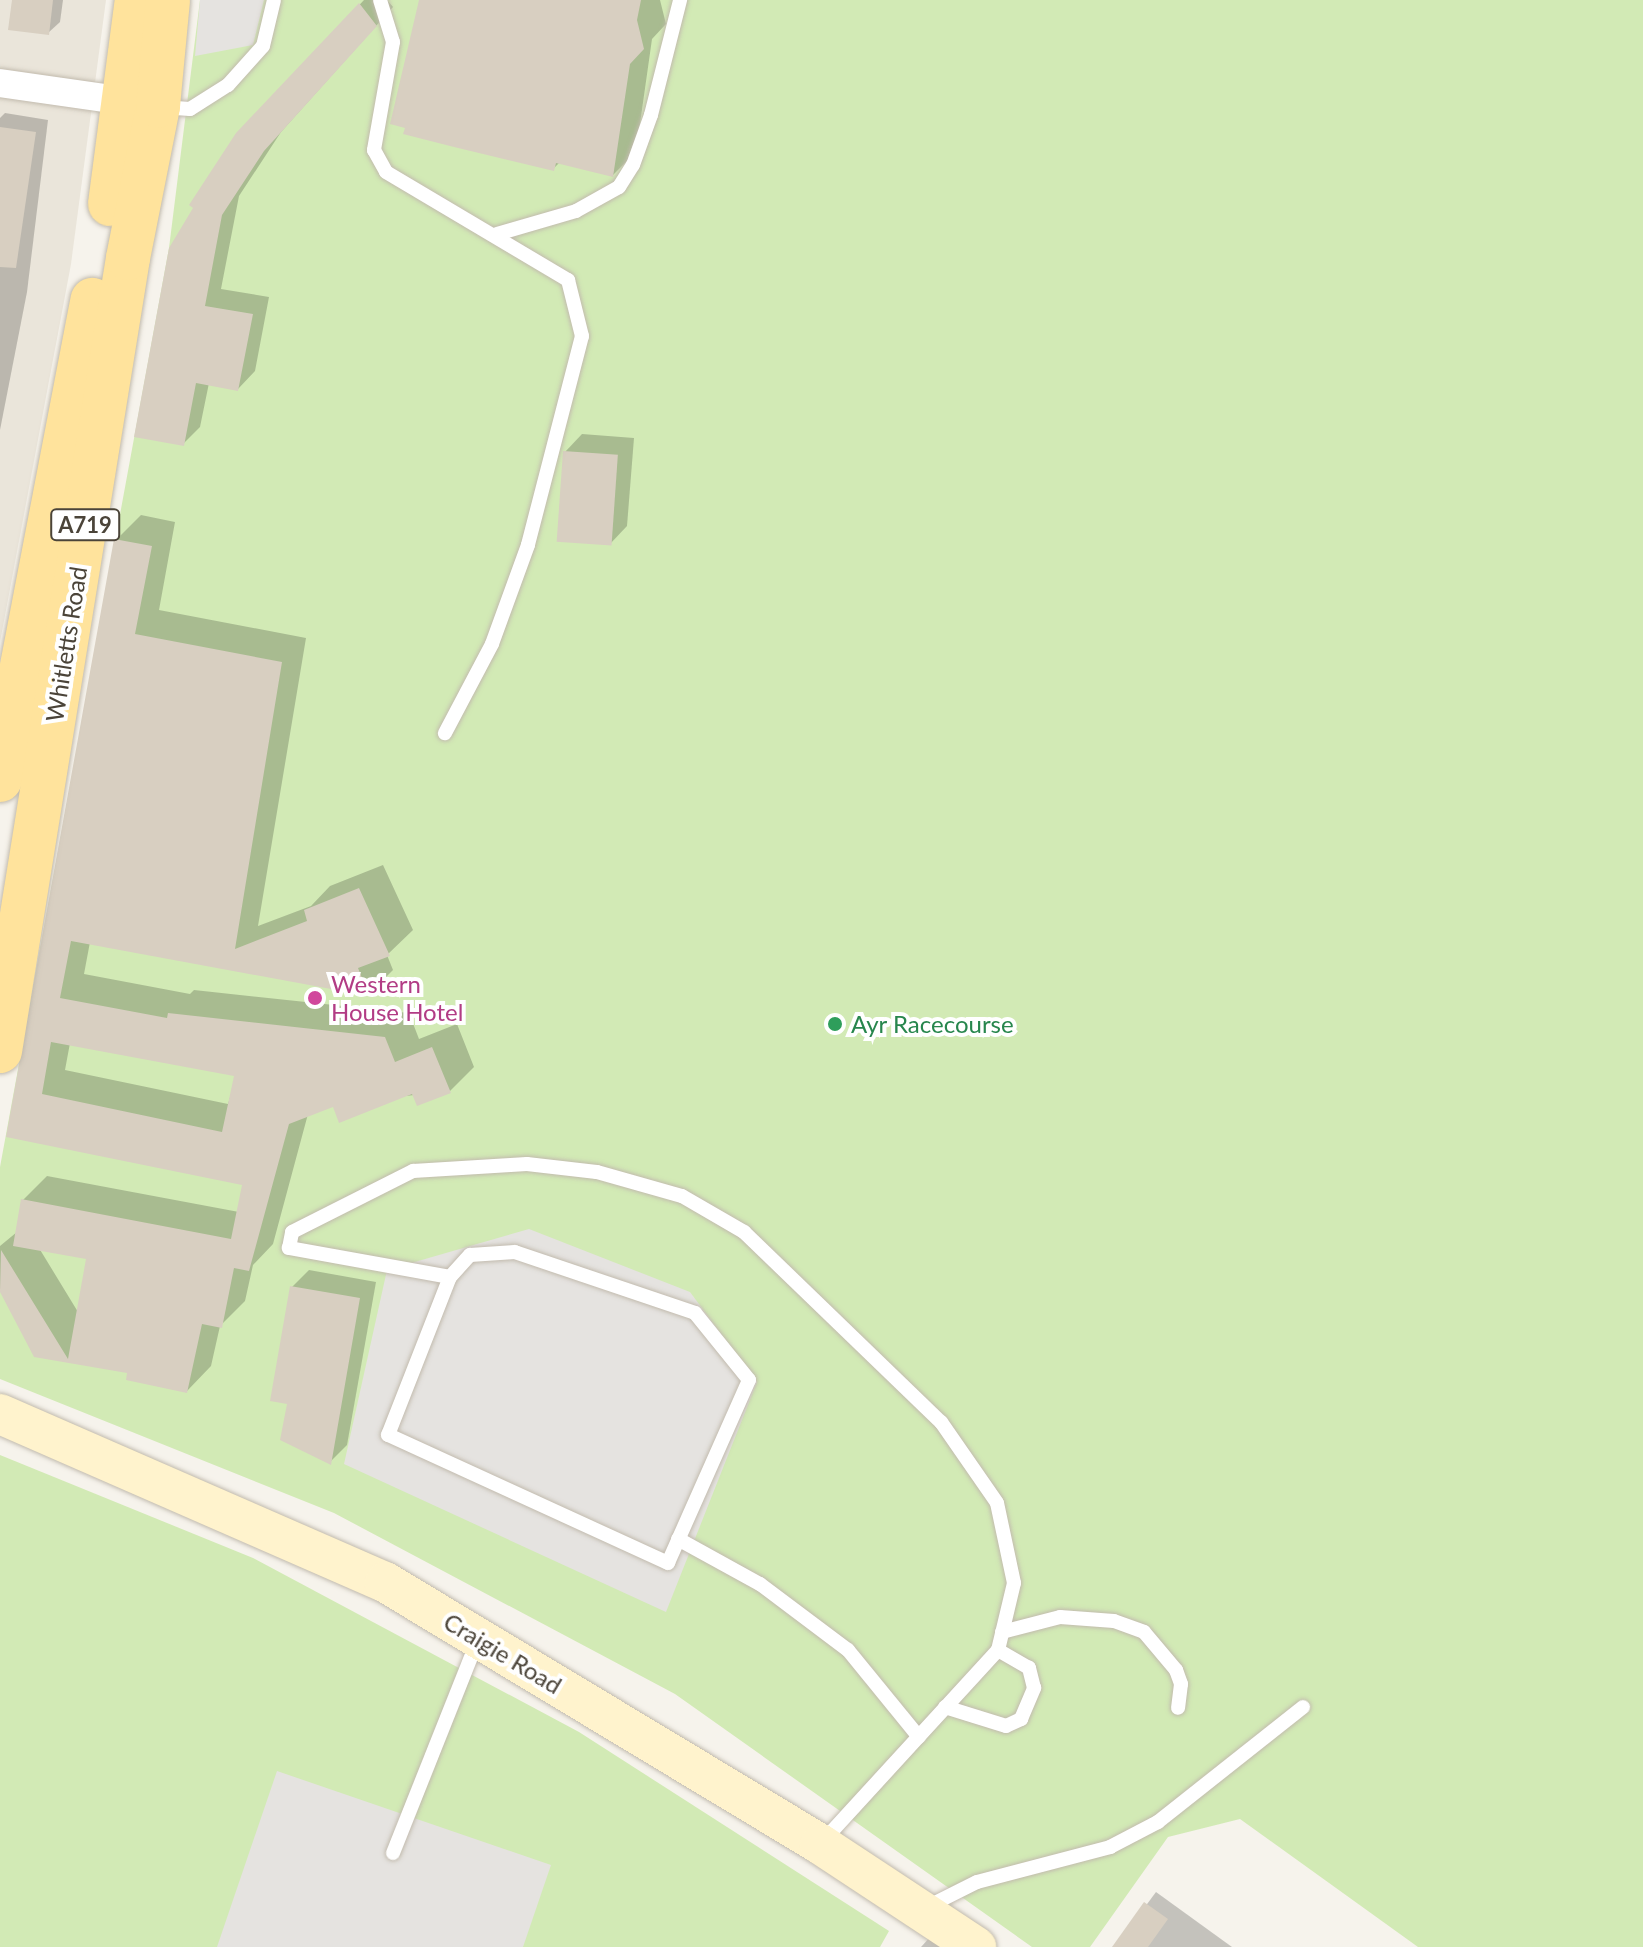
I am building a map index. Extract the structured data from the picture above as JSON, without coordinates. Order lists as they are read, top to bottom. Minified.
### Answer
{"streets":{"main road":["A719","Whitletts Road","Craigie Road"]},"places":["Western House Hotel","Ayr Racecourse"]}
